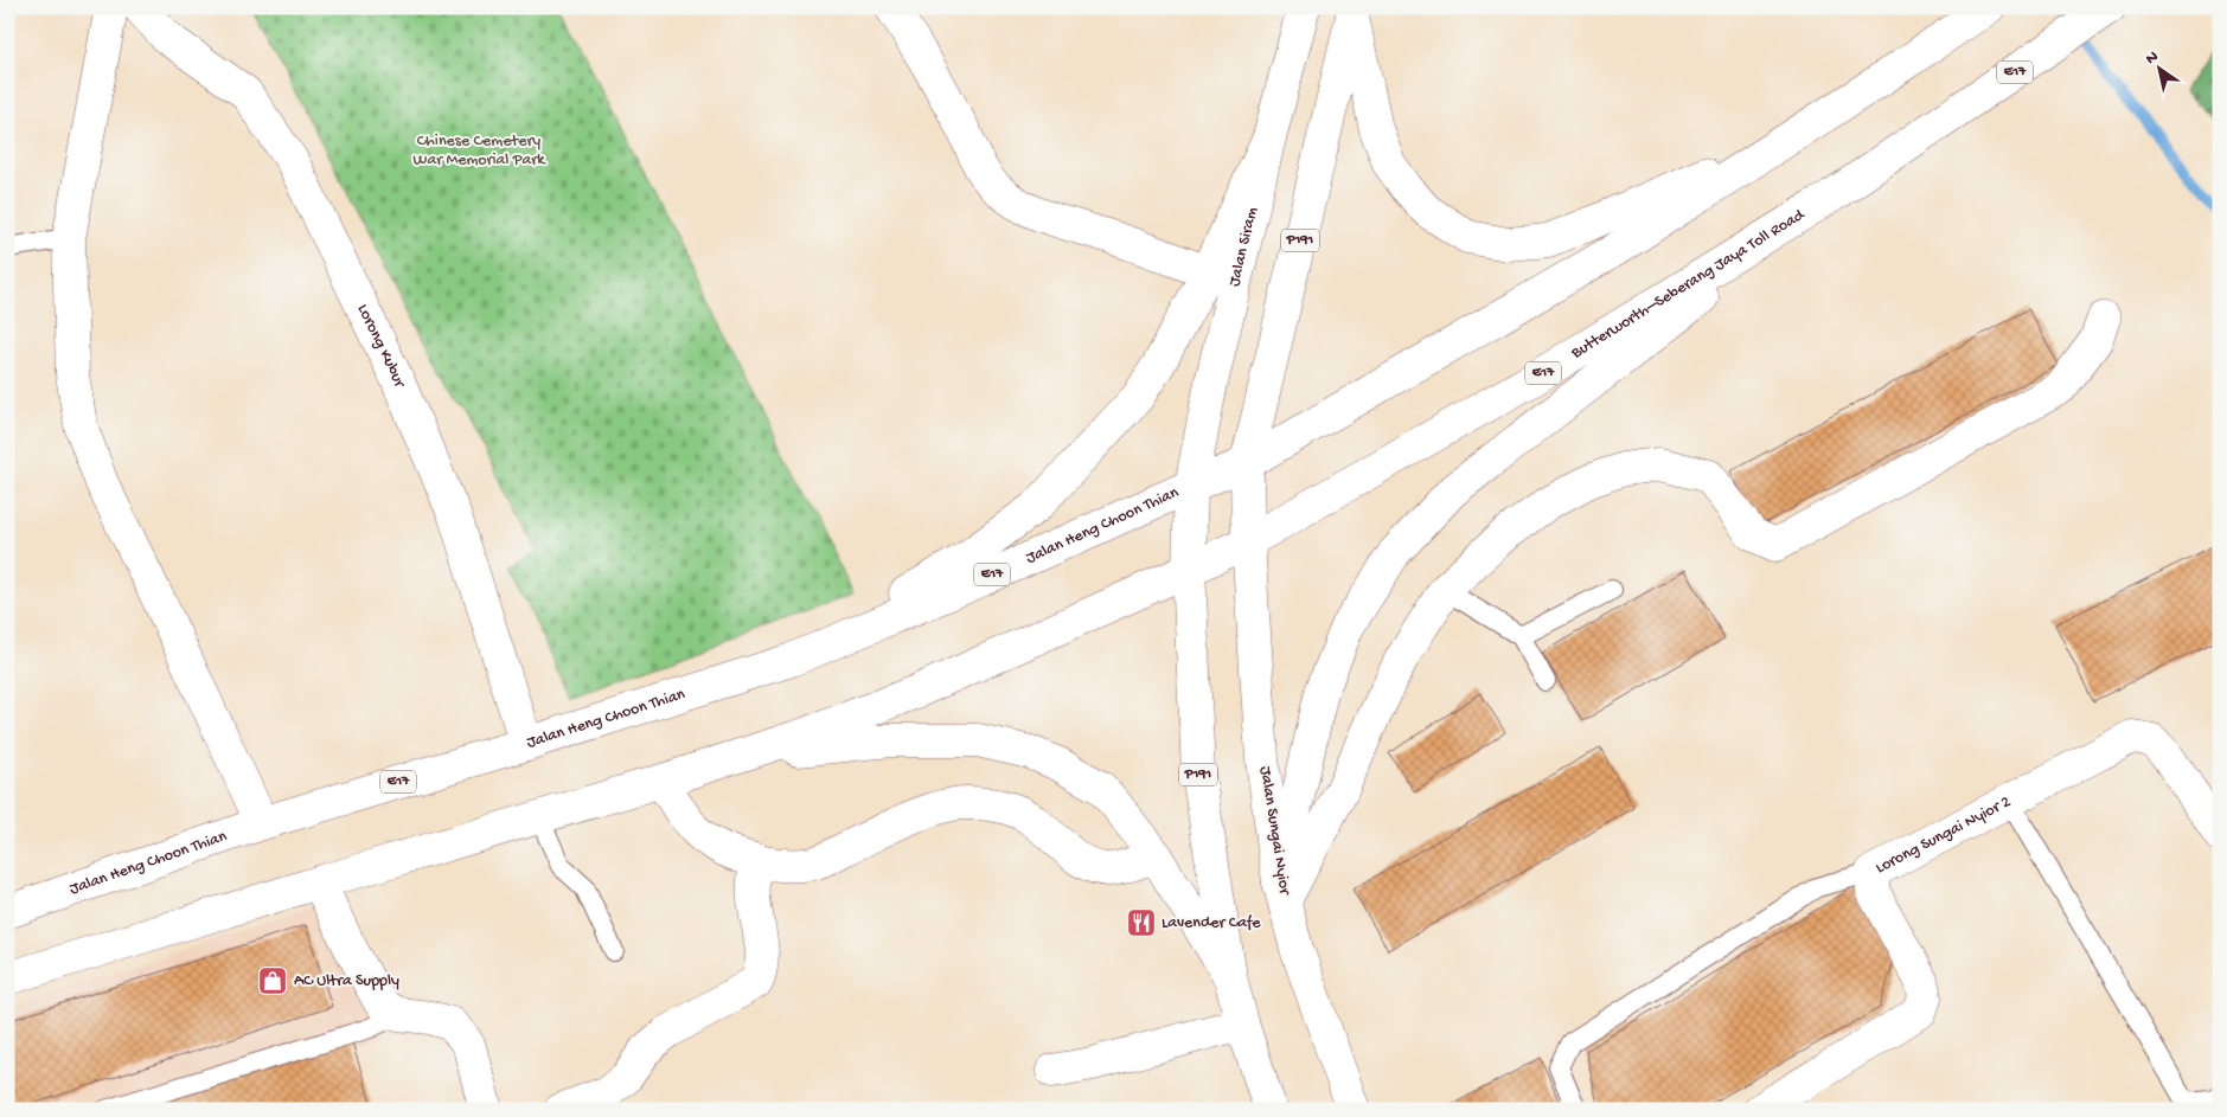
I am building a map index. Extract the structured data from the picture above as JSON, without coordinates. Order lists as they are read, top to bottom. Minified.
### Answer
{"streets":{"main road":["E17","P191","Jalan Siram","Butterworth–Seberang Jaya Toll Road","Lorong Kubur","Jalan Heng Choon Thian","Jalan Sungai Nyior","Lorong Sungai Nyior 2"]},"crossings":[["E17","P191"],["E17","Jalan Siram"],["E17","Butterworth–Seberang Jaya Toll Road"],["E17","Jalan Heng Choon Thian"],["P191","Jalan Siram"],["P191","Butterworth–Seberang Jaya Toll Road"],["P191","Jalan Heng Choon Thian"],["P191","Jalan Sungai Nyior"],["Jalan Siram","Jalan Heng Choon Thian"],["Butterworth–Seberang Jaya Toll Road","Jalan Sungai Nyior"],["Lorong Kubur","Jalan Heng Choon Thian"]],"parks":["Chinese Cemetery War Memorial Park"],"places":{"restaurant":["Lavender Cafe"],"shop":["AC Ultra Supply"]},"north":"top left"}
